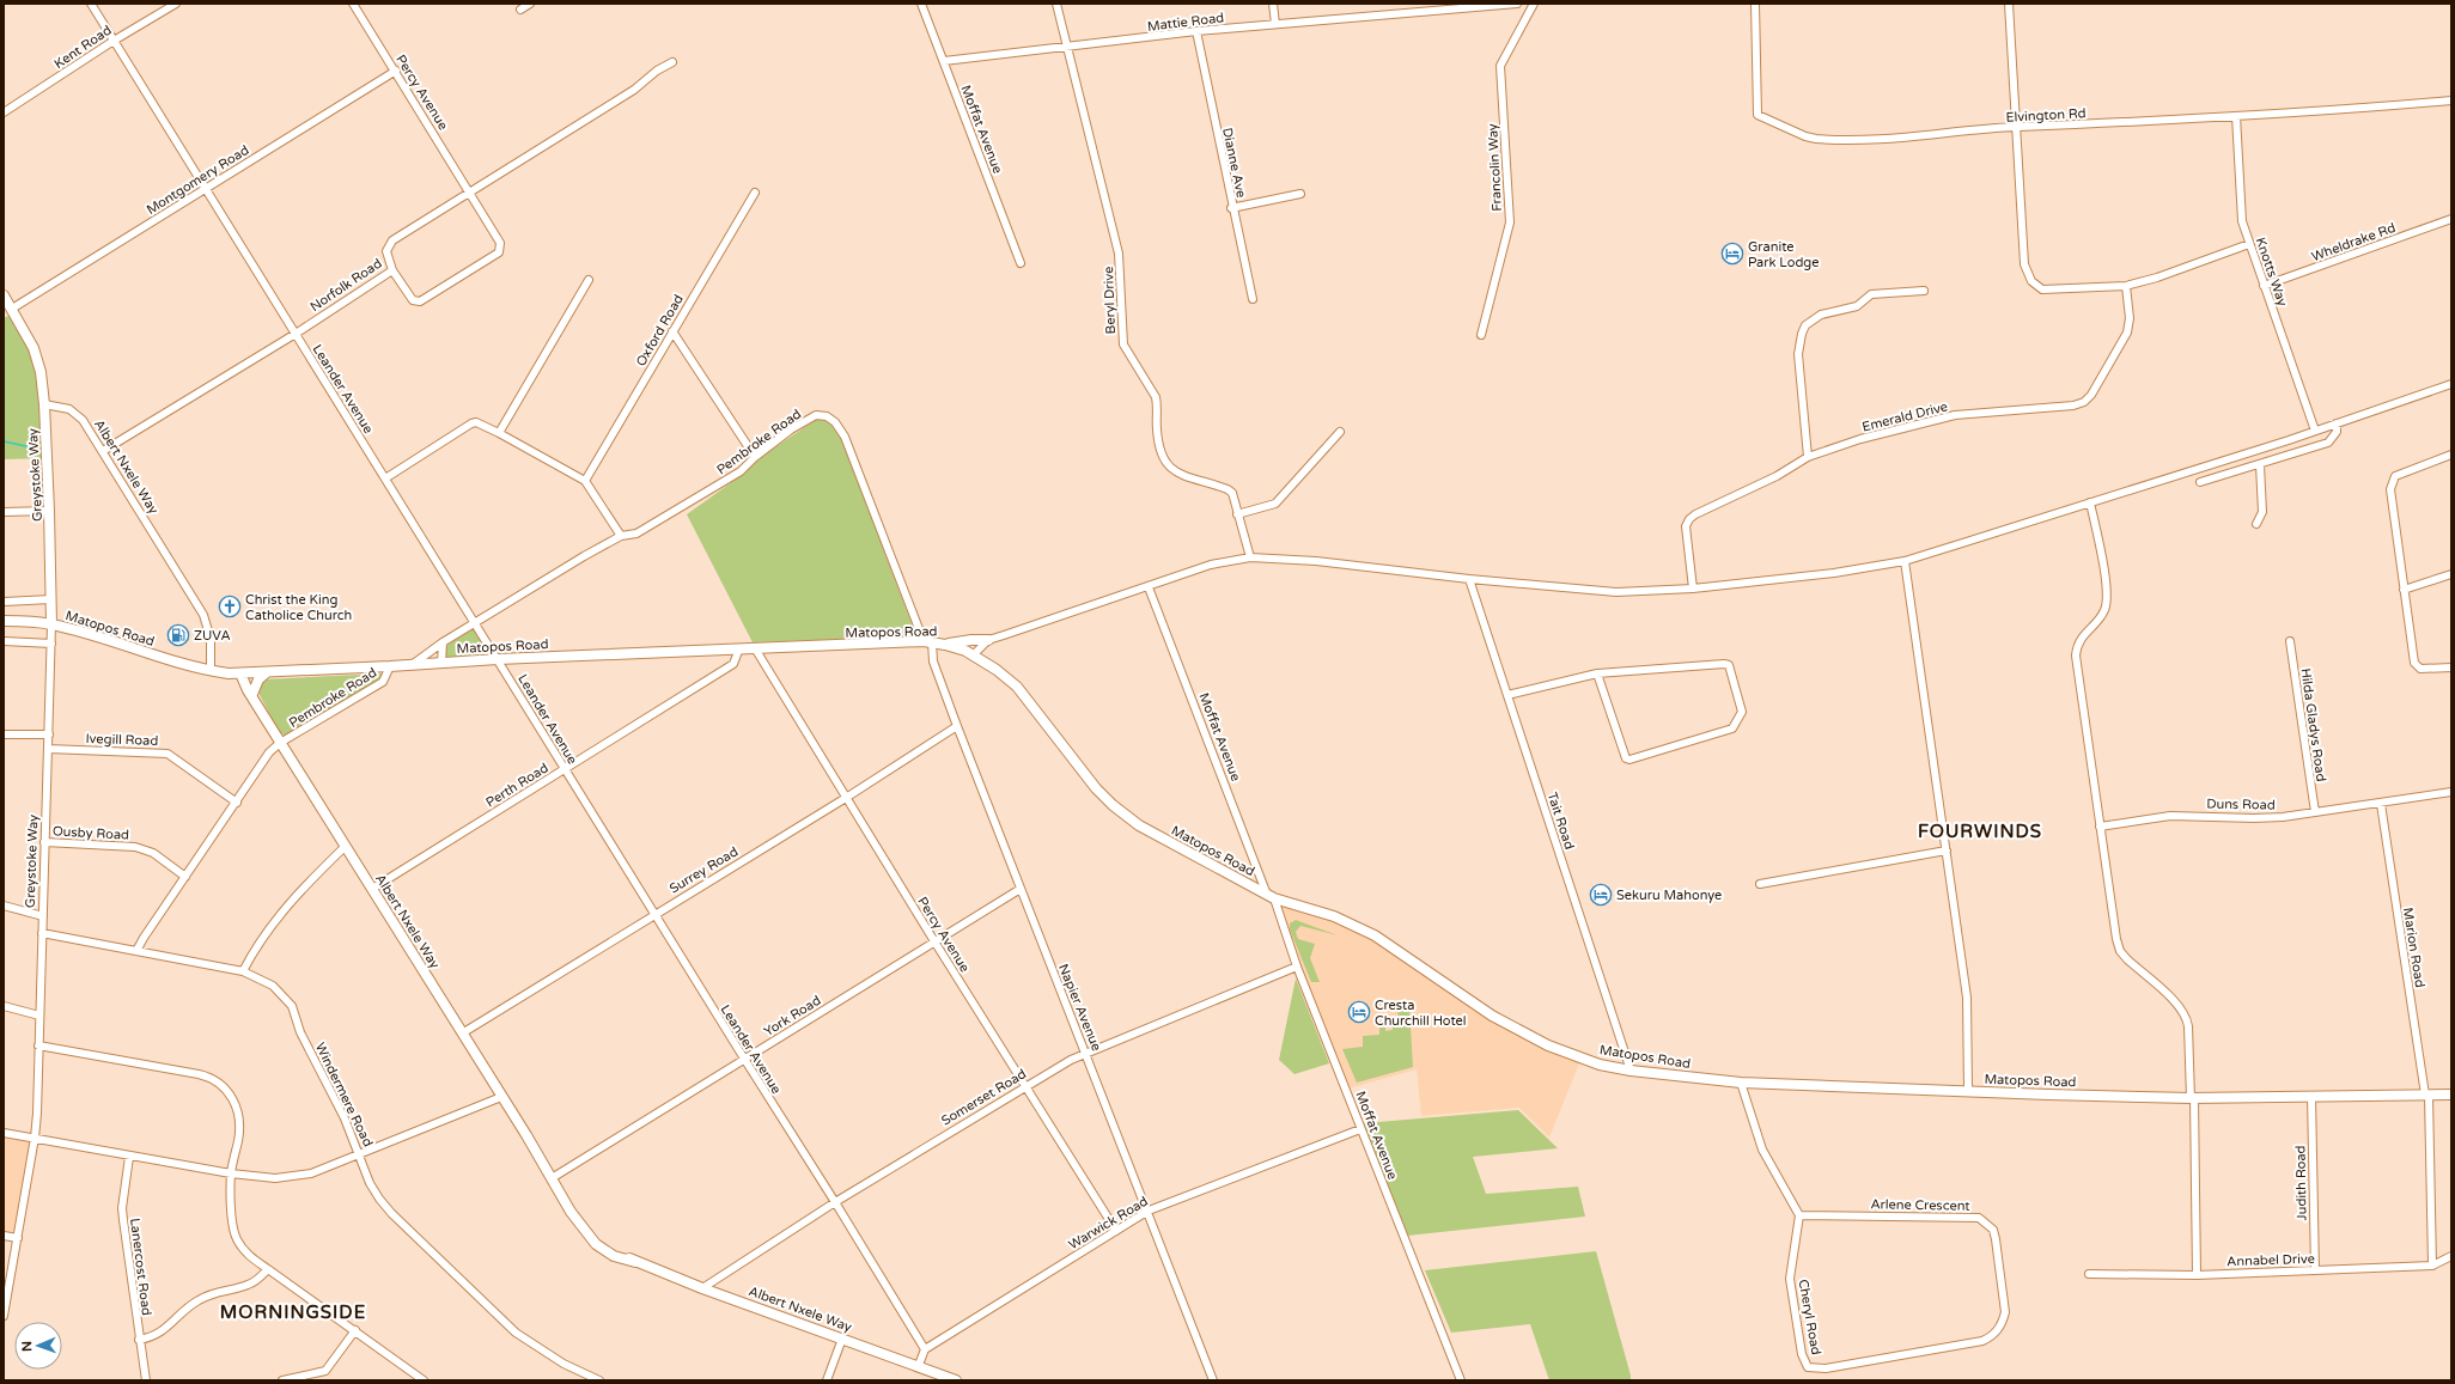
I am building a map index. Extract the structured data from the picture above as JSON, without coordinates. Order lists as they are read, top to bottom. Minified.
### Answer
{"streets":{"main road":["Albert Nxele Way","Greystoke Way","Matopos Road"],"street":["Mattie Road","Kent Road","Percy Avenue","Elvington Rd","Moffat Avenue","Dianne Ave","Francolin Way","Montgomery Road","Wheldrake Rd","Knotts Way","Norfolk Road","Beryl Drive","Oxford Road","Leander Avenue","Emerald Drive","Pembroke Road","Hilda Gladys Road","Ivegill Road","Perth Road","Duns Road","Tait Road","Ousby Road","Surrey Road","Marion Road","Napier Avenue","York Road","Windermere Road","Somerset Road","Judith Road","Arlene Crescent","Warwick Road","Annabel Drive","Lanercost Road","Cheryl Road"]},"crossings":[["Mattie Road","Moffat Avenue"],["Mattie Road","Dianne Ave"],["Mattie Road","Beryl Drive"],["Kent Road","Leander Avenue"],["Percy Avenue","Montgomery Road"],["Percy Avenue","Norfolk Road"],["Percy Avenue","Matopos Road"],["Percy Avenue","Surrey Road"],["Percy Avenue","York Road"],["Percy Avenue","Somerset Road"],["Percy Avenue","Warwick Road"],["Elvington Rd","Knotts Way"],["Moffat Avenue","Matopos Road"],["Moffat Avenue","Somerset Road"],["Moffat Avenue","Warwick Road"],["Montgomery Road","Leander Avenue"],["Wheldrake Rd","Knotts Way"],["Norfolk Road","Leander Avenue"],["Norfolk Road","Albert Nxele Way"],["Leander Avenue","Pembroke Road"],["Leander Avenue","Matopos Road"],["Leander Avenue","Perth Road"],["Leander Avenue","Surrey Road"],["Leander Avenue","York Road"],["Leander Avenue","Somerset Road"],["Leander Avenue","Warwick Road"],["Pembroke Road","Albert Nxele Way"],["Pembroke Road","Matopos Road"],["Pembroke Road","Ivegill Road"],["Pembroke Road","Ousby Road"],["Pembroke Road","Napier Avenue"],["Pembroke Road","Windermere Road"],["Albert Nxele Way","Greystoke Way"],["Albert Nxele Way","Matopos Road"],["Albert Nxele Way","Perth Road"],["Albert Nxele Way","Surrey Road"],["Albert Nxele Way","York Road"],["Albert Nxele Way","Somerset Road"],["Greystoke Way","Matopos Road"],["Greystoke Way","Ivegill Road"],["Greystoke Way","Ousby Road"],["Greystoke Way","Windermere Road"],["Matopos Road","Perth Road"],["Matopos Road","Tait Road"],["Matopos Road","Marion Road"],["Matopos Road","Napier Avenue"],["Matopos Road","Judith Road"],["Hilda Gladys Road","Duns Road"],["Duns Road","Marion Road"],["Surrey Road","Napier Avenue"],["Marion Road","Annabel Drive"],["Napier Avenue","York Road"],["Napier Avenue","Somerset Road"],["Napier Avenue","Warwick Road"],["Judith Road","Annabel Drive"],["Arlene Crescent","Cheryl Road"]],"districts":["FOURWINDS","MORNINGSIDE"],"places":{"hotel":["Granite Park Lodge","Sekuru Mahonye","Cresta Churchill Hotel"],"church":["Christ the King Catholice Church"],"fuel station":["ZUVA"]},"north":"left"}
